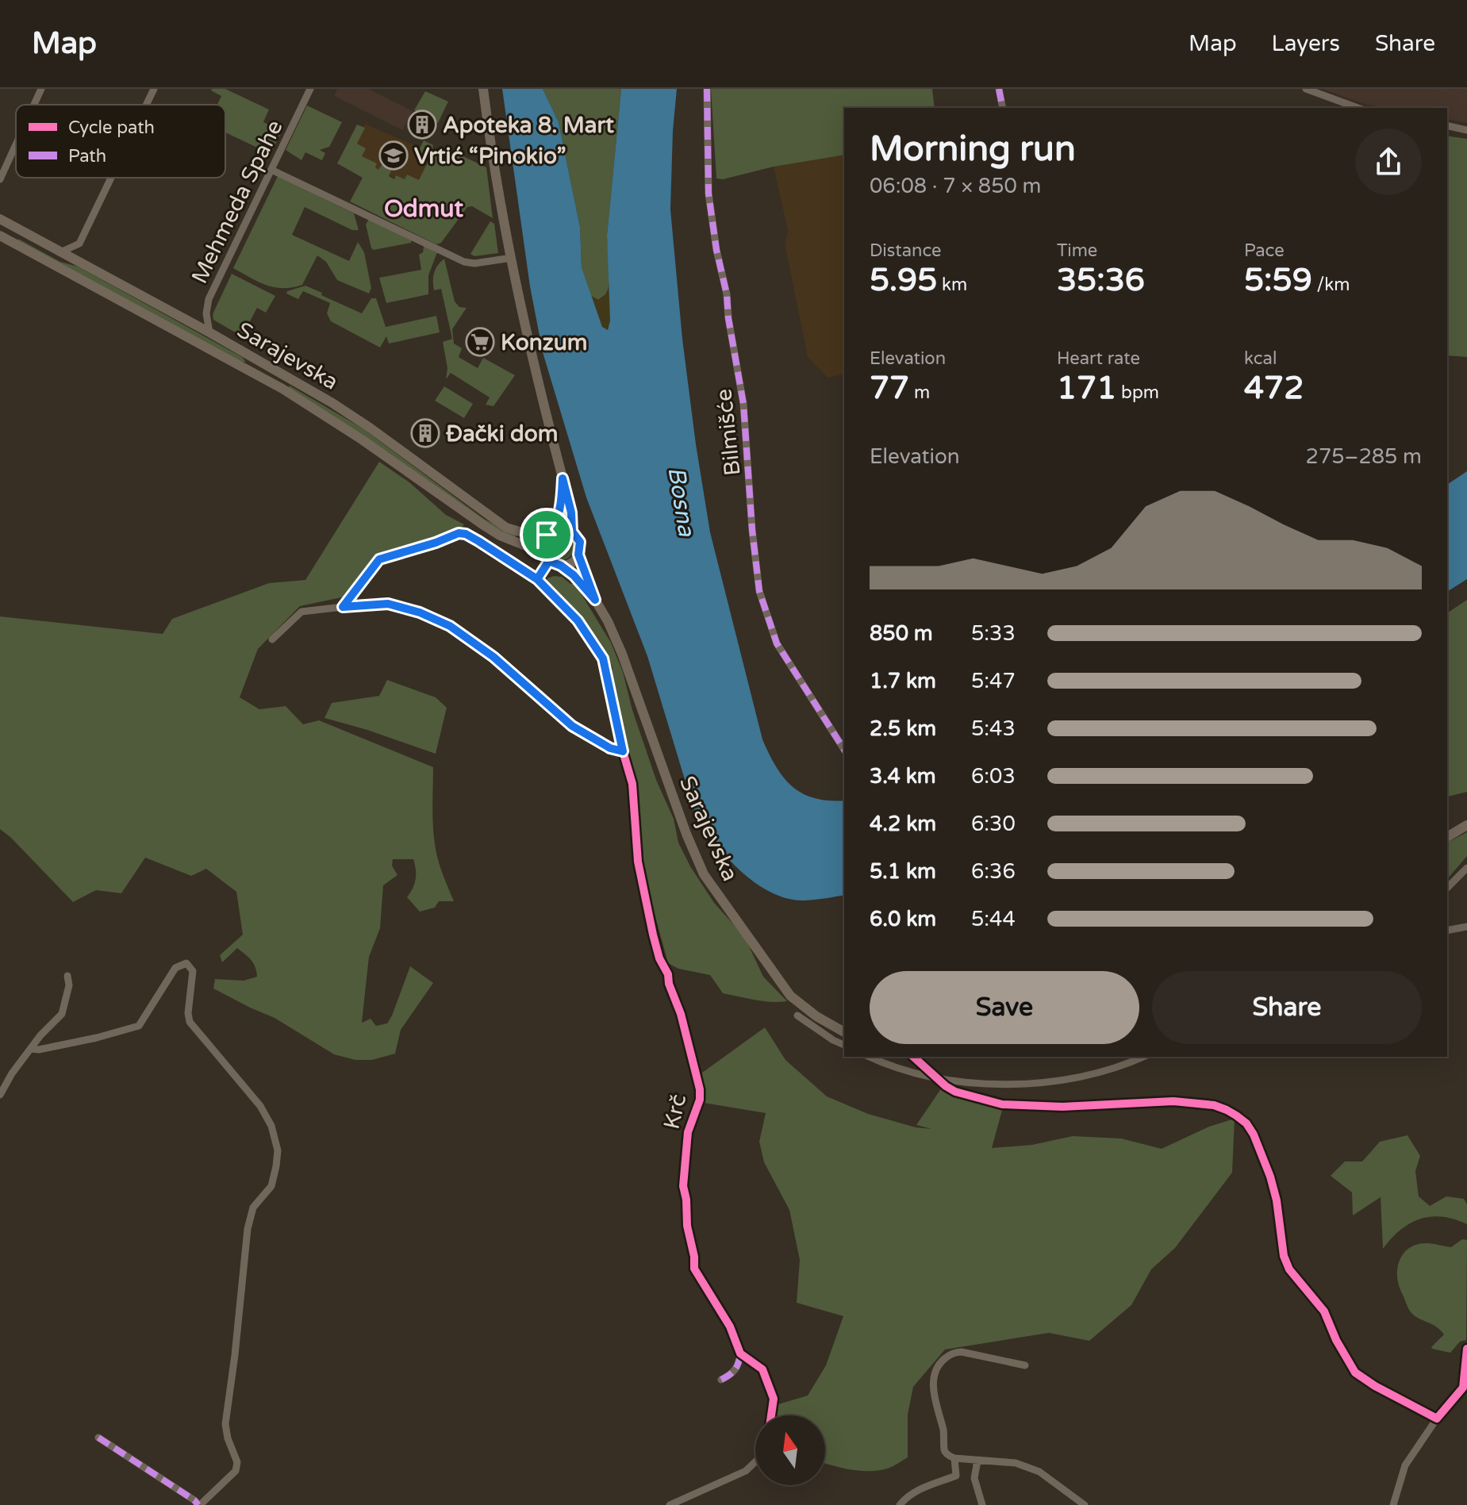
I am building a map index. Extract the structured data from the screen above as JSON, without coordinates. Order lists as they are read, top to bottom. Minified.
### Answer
{"streets":{"main road":["Sarajevska"],"street":["Mehmeda Spahe","Bilmišće","Krč"]},"crossings":[["Mehmeda Spahe","Sarajevska"]],"districts":["Odmut"],"water":["Bosna"],"places":{"building":["Apoteka 8. Mart","Đački dom"],"school or university":["Vrtić “Pinokio”"],"supermarket":["Konzum"]},"legend":["Cycle path","Path"],"north":"top","page":{"header":"Map","nav":["Map","Layers","Share"],"heading":["Morning run","06:08 · 7 × 850 m"],"stats":[["Distance","5.95 km"],["Time","35:36"],["Pace","5:59 /km"],["Elevation","77 m"],["Heart rate","171 bpm"],["kcal","472"]],"chart":["Elevation","275–285 m"],"list":[{"name":"850 m","note":"5:33"},{"name":"1.7 km","note":"5:47"},{"name":"2.5 km","note":"5:43"},{"name":"3.4 km","note":"6:03"},{"name":"4.2 km","note":"6:30"},{"name":"5.1 km","note":"6:36"},{"name":"6.0 km","note":"5:44"}],"buttons":["Save","Share"]}}
